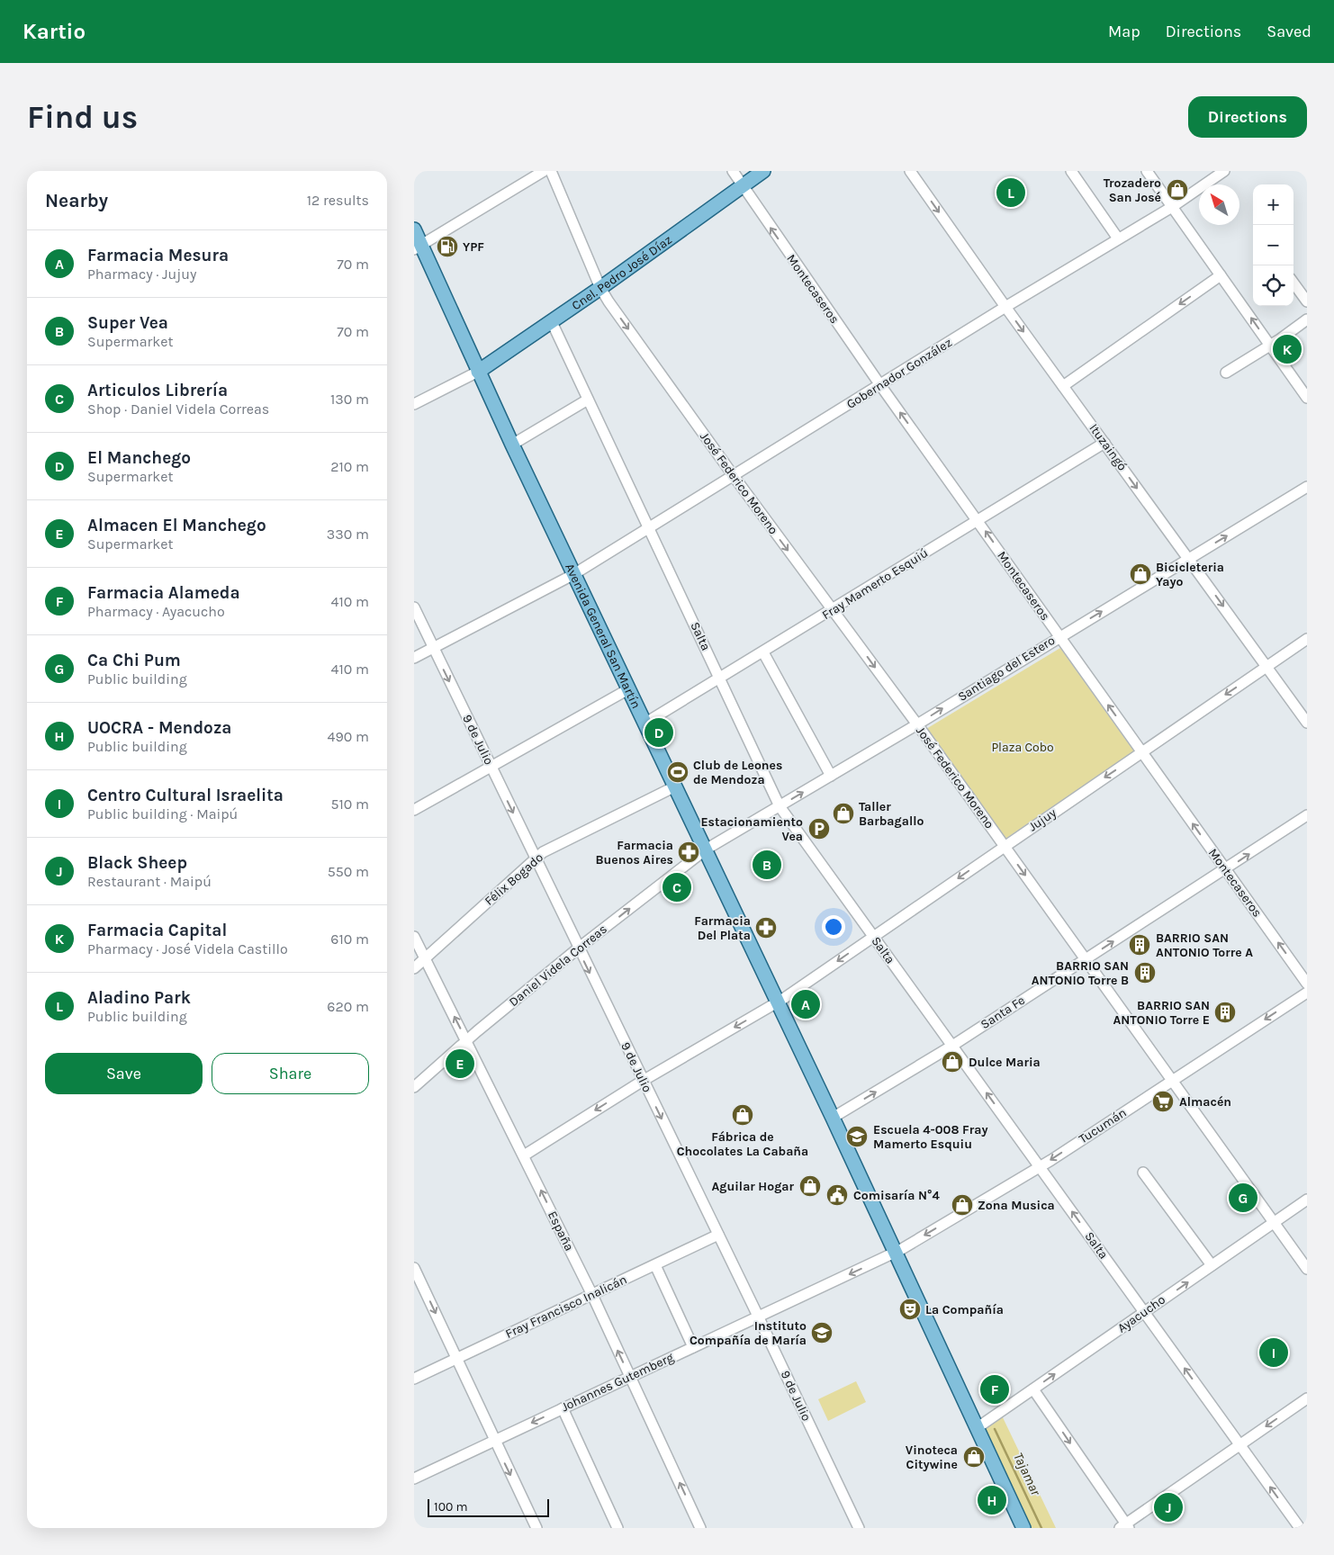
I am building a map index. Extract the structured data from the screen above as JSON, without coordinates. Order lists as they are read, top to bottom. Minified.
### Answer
{"streets":{"main road":["Cnel. Pedro José Díaz","Avenida General San Martín"],"street":["Montecaseros","Gobernador González","Ituzaingó","José Federico Moreno","Fray Mamerto Esquiú","Salta","Santiago del Estero","9 de Julio","Jujuy","Félix Bogado","Daniel Videla Correas","Santa Fe","Tucumán","España","Fray Francisco Inalicán","Ayacucho","Johannes Gutemberg"]},"crossings":[["Cnel. Pedro José Díaz","Montecaseros"],["Cnel. Pedro José Díaz","José Federico Moreno"],["Cnel. Pedro José Díaz","Avenida General San Martín"],["Cnel. Pedro José Díaz","Salta"],["Montecaseros","Gobernador González"],["Montecaseros","Fray Mamerto Esquiú"],["Montecaseros","Santiago del Estero"],["Montecaseros","Jujuy"],["Montecaseros","Santa Fe"],["Gobernador González","Ituzaingó"],["Gobernador González","José Federico Moreno"],["Gobernador González","Avenida General San Martín"],["Gobernador González","Salta"],["Gobernador González","9 de Julio"],["Ituzaingó","Fray Mamerto Esquiú"],["Ituzaingó","Santiago del Estero"],["Ituzaingó","Jujuy"],["José Federico Moreno","Fray Mamerto Esquiú"],["José Federico Moreno","Santiago del Estero"],["José Federico Moreno","Jujuy"],["José Federico Moreno","Santa Fe"],["José Federico Moreno","Tucumán"],["José Federico Moreno","Ayacucho"],["Fray Mamerto Esquiú","Avenida General San Martín"],["Fray Mamerto Esquiú","Salta"],["Avenida General San Martín","Santiago del Estero"],["Avenida General San Martín","Jujuy"],["Avenida General San Martín","Félix Bogado"],["Avenida General San Martín","Daniel Videla Correas"],["Avenida General San Martín","Santa Fe"],["Avenida General San Martín","Tucumán"],["Avenida General San Martín","Ayacucho"],["Avenida General San Martín","Johannes Gutemberg"],["Salta","Santiago del Estero"],["Salta","Jujuy"],["Salta","Santa Fe"],["Salta","Tucumán"],["Salta","Ayacucho"],["Santiago del Estero","Daniel Videla Correas"],["9 de Julio","Jujuy"],["9 de Julio","Félix Bogado"],["9 de Julio","Daniel Videla Correas"],["9 de Julio","Fray Francisco Inalicán"],["9 de Julio","Johannes Gutemberg"],["Jujuy","España"],["Félix Bogado","España"],["Daniel Videla Correas","España"],["Tucumán","Johannes Gutemberg"],["España","Fray Francisco Inalicán"],["España","Johannes Gutemberg"]],"one_way":["Montecaseros","Ituzaingó","José Federico Moreno","Salta","Santiago del Estero","9 de Julio","Jujuy","Daniel Videla Correas","Santa Fe","Tucumán","Ayacucho","Johannes Gutemberg"],"water":["Tajamar"],"parks":["Plaza Cobo"],"places":{"shop":["Trozadero San José","Bicicleteria Yayo","Taller Barbagallo","Dulce Maria","Fábrica de Chocolates La Cabaña","Aguilar Hogar","Zona Musica","Vinoteca Citywine"],"fuel station":["YPF"],"sports":["Club de Leones de Mendoza"],"parking":["Estacionamiento Vea"],"pharmacy":["Farmacia Buenos Aires","Farmacia Del Plata"],"building":["BARRIO SAN ANTONIO Torre A","BARRIO SAN ANTONIO Torre B","BARRIO SAN ANTONIO Torre E"],"supermarket":["Almacén"],"school or university":["Escuela 4-008 Fray Mamerto Esquiu","Instituto Compañía de María"],"public building":["Comisaría N°4"],"theatre":["La Compañía"]},"scale_bar":"100 m","north":"top left","page":{"header":"Kartio","nav":["Map","Directions","Saved"],"buttons":["Directions",["Save","Share"]],"title":"Find us","heading":["Nearby","12 results"],"pins":["L","K","D","B","C","A","E","G","I","F","H","J"],"map_buttons":["+","−"],"list":[{"mark":"A","name":"Farmacia Mesura","note":"Pharmacy · Jujuy","value":"70 m"},{"mark":"B","name":"Super Vea","note":"Supermarket","value":"70 m"},{"mark":"C","name":"Articulos Librería","note":"Shop · Daniel Videla Correas","value":"130 m"},{"mark":"D","name":"El Manchego","note":"Supermarket","value":"210 m"},{"mark":"E","name":"Almacen El Manchego","note":"Supermarket","value":"330 m"},{"mark":"F","name":"Farmacia Alameda","note":"Pharmacy · Ayacucho","value":"410 m"},{"mark":"G","name":"Ca Chi Pum","note":"Public building","value":"410 m"},{"mark":"H","name":"UOCRA - Mendoza","note":"Public building","value":"490 m"},{"mark":"I","name":"Centro Cultural Israelita","note":"Public building · Maipú","value":"510 m"},{"mark":"J","name":"Black Sheep","note":"Restaurant · Maipú","value":"550 m"},{"mark":"K","name":"Farmacia Capital","note":"Pharmacy · José Videla Castillo","value":"610 m"},{"mark":"L","name":"Aladino Park","note":"Public building","value":"620 m"}],"scale":"100 m"}}
